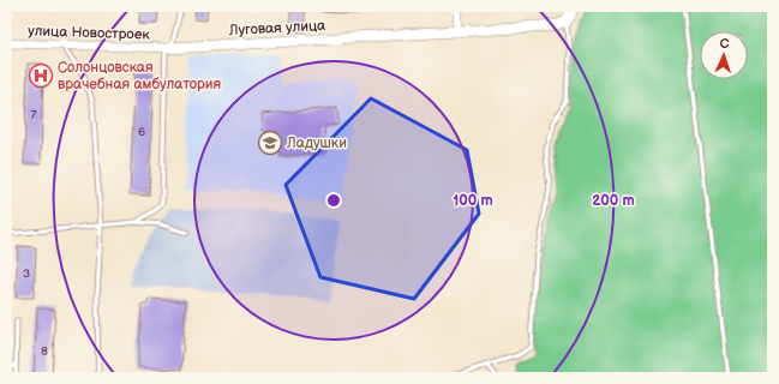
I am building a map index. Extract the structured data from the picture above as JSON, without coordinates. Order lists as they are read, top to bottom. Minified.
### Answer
{"streets":{"street":["Луговая улица","улица Новостроек"]},"crossings":[["Луговая улица","улица Новостроек"]],"places":{"hospital":["Солонцовская врачебная амбулатория"],"school or university":["Ладушки"]},"house_numbers":["7","6","3","8"],"north":"top","rings":["100 m","200 m"]}
